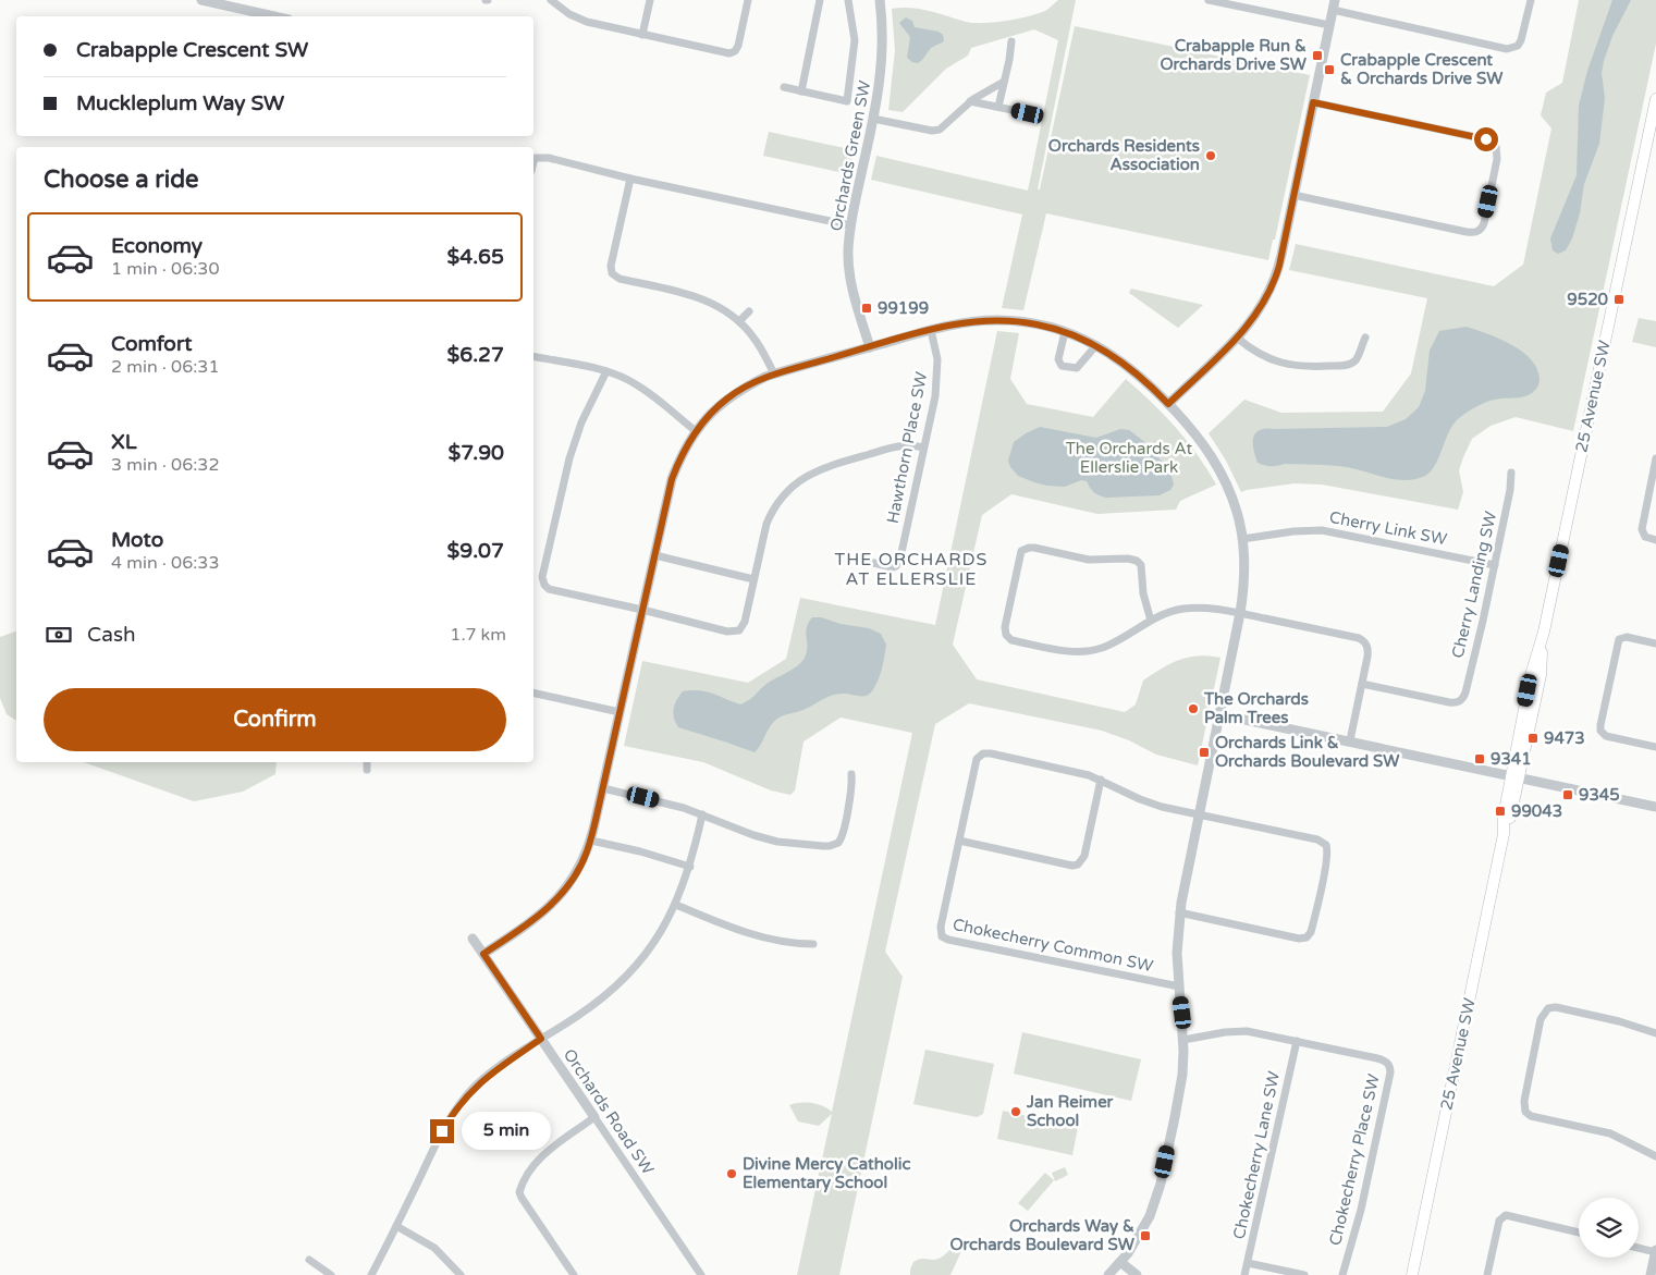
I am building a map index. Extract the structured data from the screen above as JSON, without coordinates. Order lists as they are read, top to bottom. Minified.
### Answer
{"streets":{"main road":["25 Avenue SW"],"street":["Orchards Green SW","Hawthorn Place SW","Cherry Link SW","Cherry Landing SW","Chokecherry Common SW","Orchards Road SW","Chokecherry Lane SW","Chokecherry Place SW"]},"crossings":[["Cherry Link SW","Cherry Landing SW"],["Chokecherry Lane SW","Chokecherry Place SW"]],"districts":["THE ORCHARDS AT ELLERSLIE"],"parks":["The Orchards At Ellerslie Park"],"places":{"transit":["Crabapple Run & Orchards Drive SW","Crabapple Crescent & Orchards Drive SW","9520","99199","9473","Orchards Link & Orchards Boulevard SW","9341","9345","99043","Orchards Way & Orchards Boulevard SW"],"other":["Orchards Residents Association","The Orchards Palm Trees","Jan Reimer School","Divine Mercy Catholic Elementary School"]},"page":{"banner":["Crabapple Crescent SW","Muckleplum Way SW"],"heading":"Choose a ride","list":[{"name":"Economy","note":"1 min · 06:30","value":"$4.65"},{"name":"Comfort","note":"2 min · 06:31","value":"$6.27"},{"name":"XL","note":"3 min · 06:32","value":"$7.90"},{"name":"Moto","note":"4 min · 06:33","value":"$9.07"}],"pay":["Cash","1.7 km"],"buttons":"Confirm","bubble":"5 min"}}
